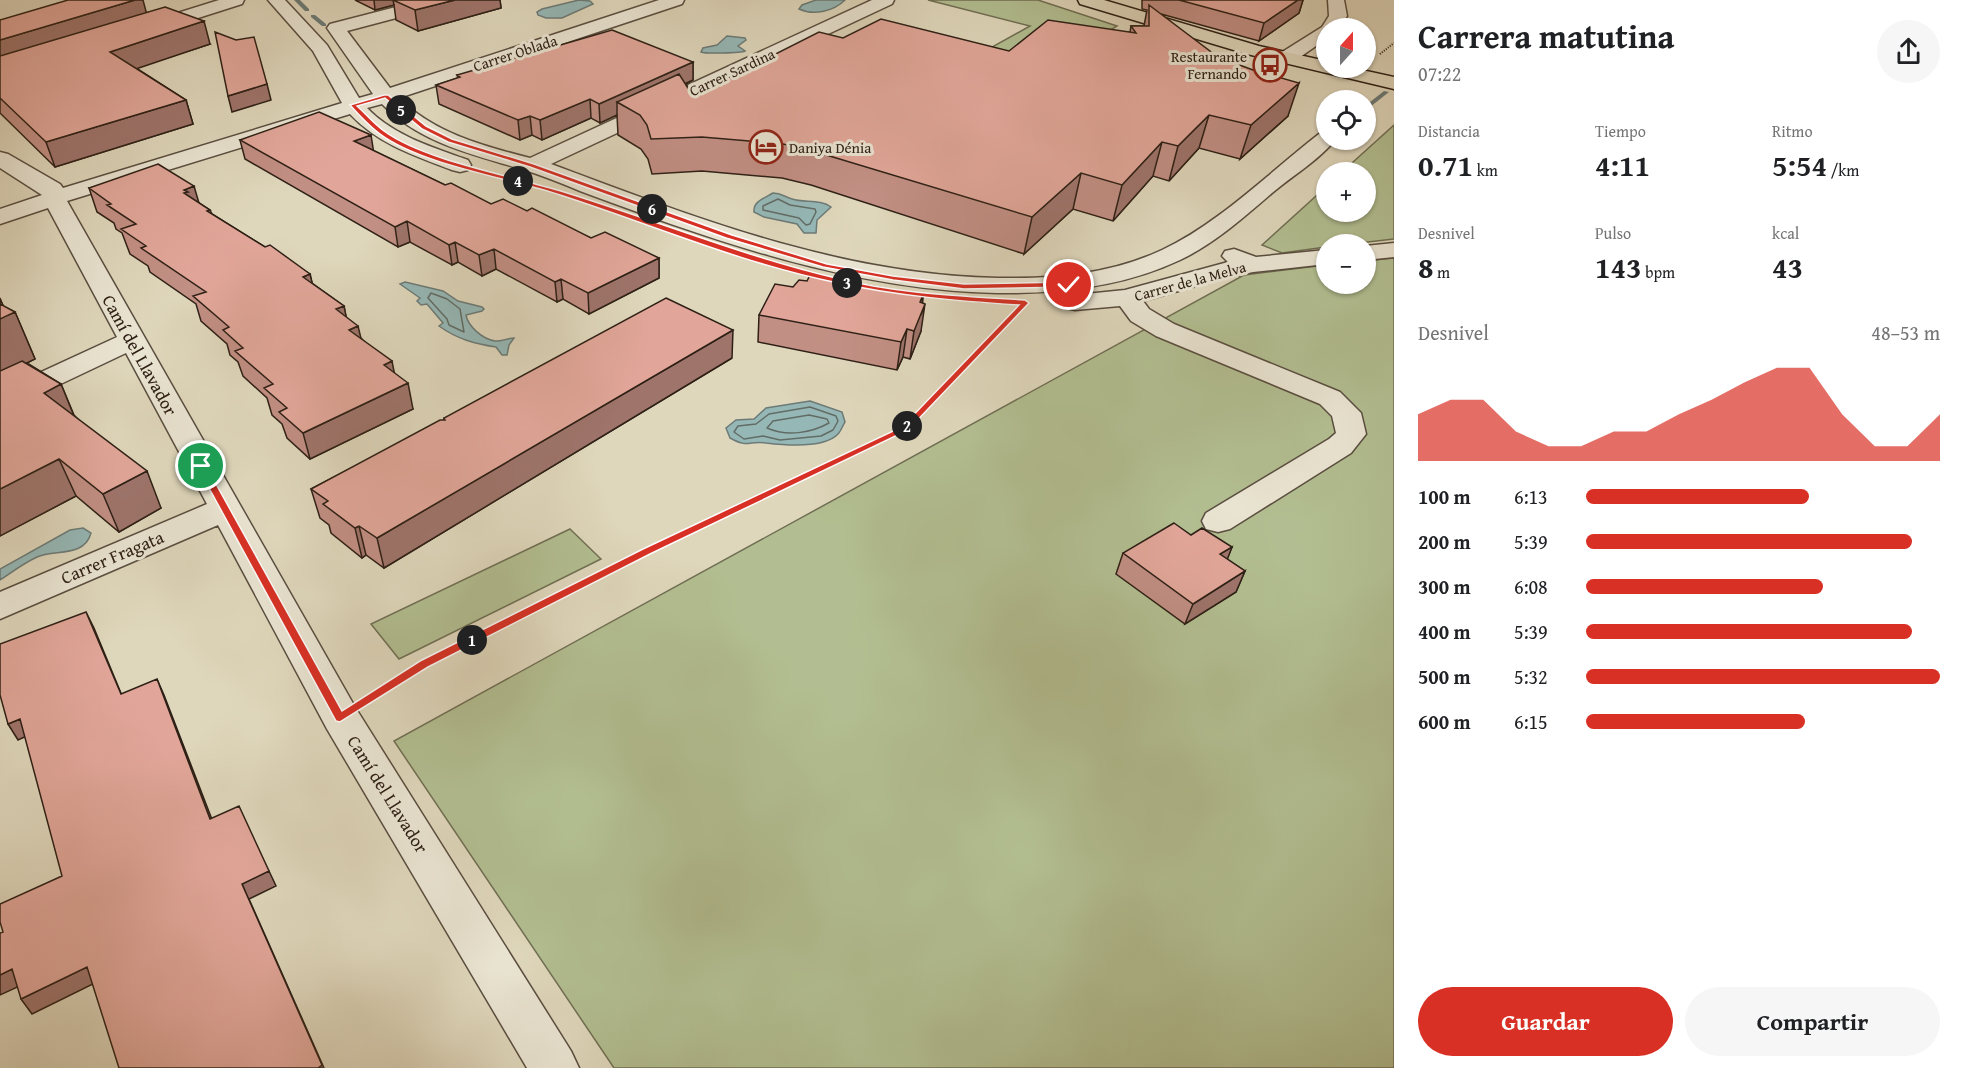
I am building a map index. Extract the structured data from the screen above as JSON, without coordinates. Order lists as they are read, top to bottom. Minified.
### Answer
{"streets":{"street":["Carrer Oblada","Carrer Sardina","Carrer de la Melva","Camí del Llavador","Carrer Fragata"]},"crossings":[["Carrer Oblada","Carrer de la Melva"],["Carrer Oblada","Camí del Llavador"],["Carrer Sardina","Carrer de la Melva"],["Camí del Llavador","Carrer Fragata"]],"places":{"bus stop":["Restaurante Fernando"],"hotel":["Daniya Dénia"]},"north":"top","page":{"heading":["Carrera matutina","07:22"],"map_buttons":["+","−"],"pins":["5","4","6","3","2","1"],"stats":[["Distancia","0.71 km"],["Tiempo","4:11"],["Ritmo","5:54 /km"],["Desnivel","8 m"],["Pulso","143 bpm"],["kcal","43"]],"chart":["Desnivel","48–53 m"],"list":[{"name":"100 m","note":"6:13"},{"name":"200 m","note":"5:39"},{"name":"300 m","note":"6:08"},{"name":"400 m","note":"5:39"},{"name":"500 m","note":"5:32"},{"name":"600 m","note":"6:15"}],"buttons":["Guardar","Compartir"]}}
